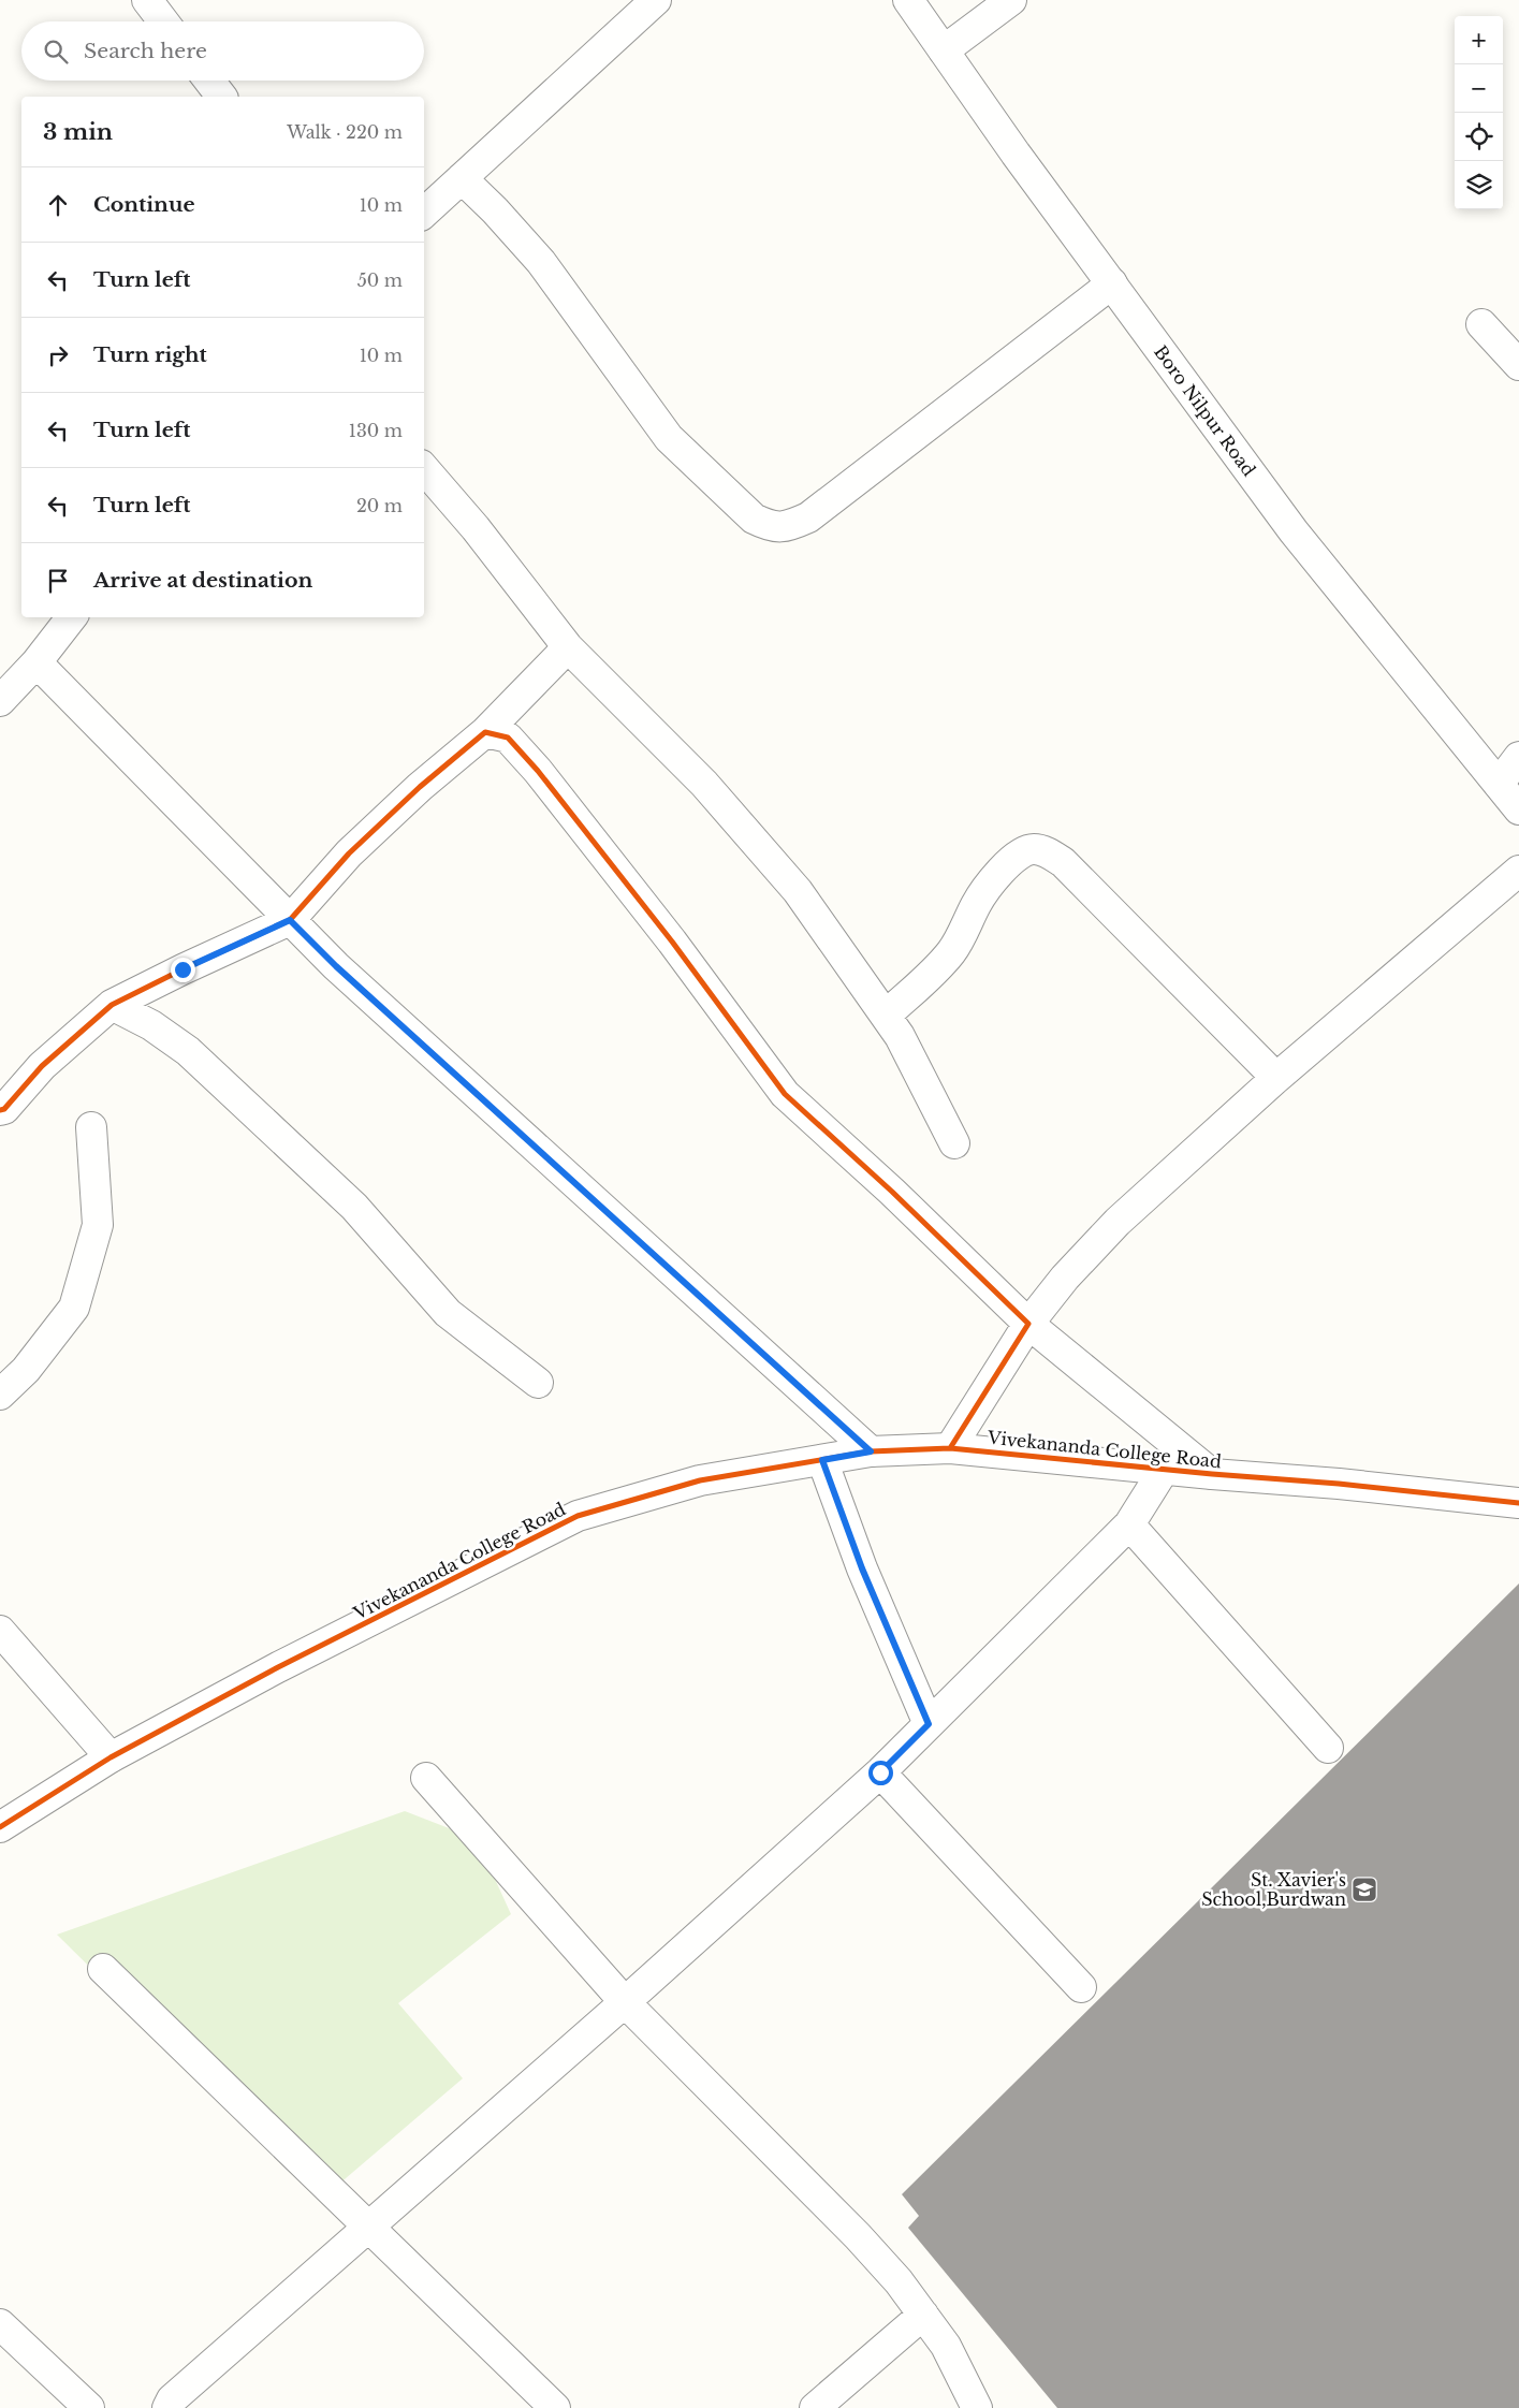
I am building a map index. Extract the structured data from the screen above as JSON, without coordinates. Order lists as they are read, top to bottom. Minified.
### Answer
{"streets":{"street":["Boro Nilpur Road","Vivekananda College Road"]},"places":{"school or university":["St. Xavier's School,Burdwan"]},"page":{"map_buttons":["+","−"],"search":"Search here","heading":["3 min","Walk · 220 m"],"list":[["Continue","10 m"],["Turn left","50 m"],["Turn right","10 m"],["Turn left","130 m"],["Turn left","20 m"],"Arrive at destination"]}}
